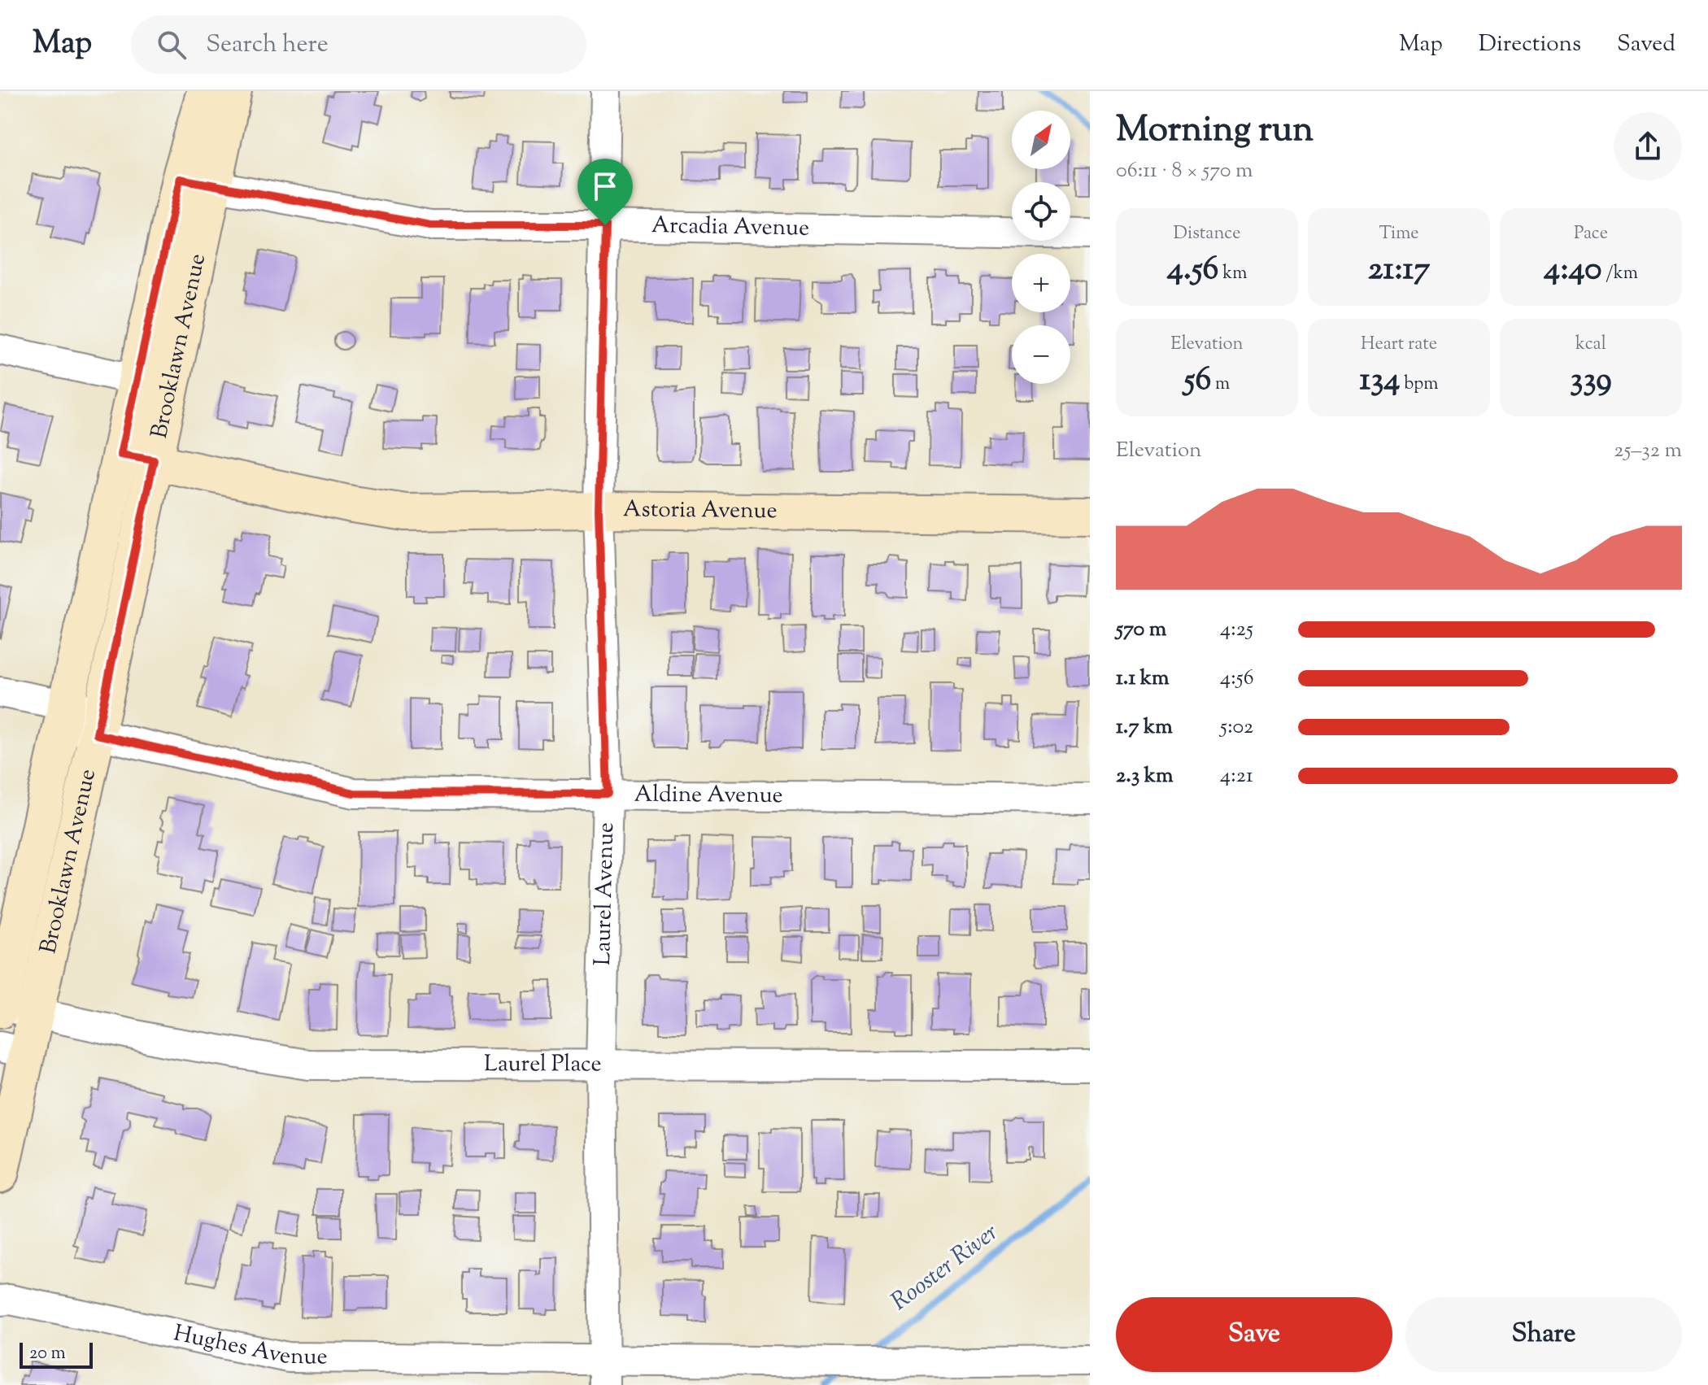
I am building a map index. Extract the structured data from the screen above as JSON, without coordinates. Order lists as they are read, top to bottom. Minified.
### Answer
{"streets":{"main road":["Brooklawn Avenue","Astoria Avenue"],"street":["Arcadia Avenue","Aldine Avenue","Laurel Avenue","Laurel Place","Hughes Avenue"]},"crossings":[["Arcadia Avenue","Brooklawn Avenue"],["Arcadia Avenue","Laurel Avenue"],["Brooklawn Avenue","Astoria Avenue"],["Brooklawn Avenue","Aldine Avenue"],["Brooklawn Avenue","Laurel Place"],["Astoria Avenue","Laurel Avenue"],["Aldine Avenue","Laurel Avenue"],["Laurel Avenue","Laurel Place"],["Laurel Avenue","Hughes Avenue"]],"water":["Rooster River"],"scale_bar":"20 m","north":"top right","page":{"header":"Map","search":"Search here","nav":["Map","Directions","Saved"],"heading":["Morning run","06:11 · 8 × 570 m"],"map_buttons":["+","−"],"stats":[["Distance","4.56 km"],["Time","21:17"],["Pace","4:40 /km"],["Elevation","56 m"],["Heart rate","134 bpm"],["kcal","339"]],"chart":["Elevation","25–32 m"],"list":[{"name":"570 m","note":"4:25"},{"name":"1.1 km","note":"4:56"},{"name":"1.7 km","note":"5:02"},{"name":"2.3 km","note":"4:21"}],"buttons":["Save","Share"],"scale":"20 m"}}
